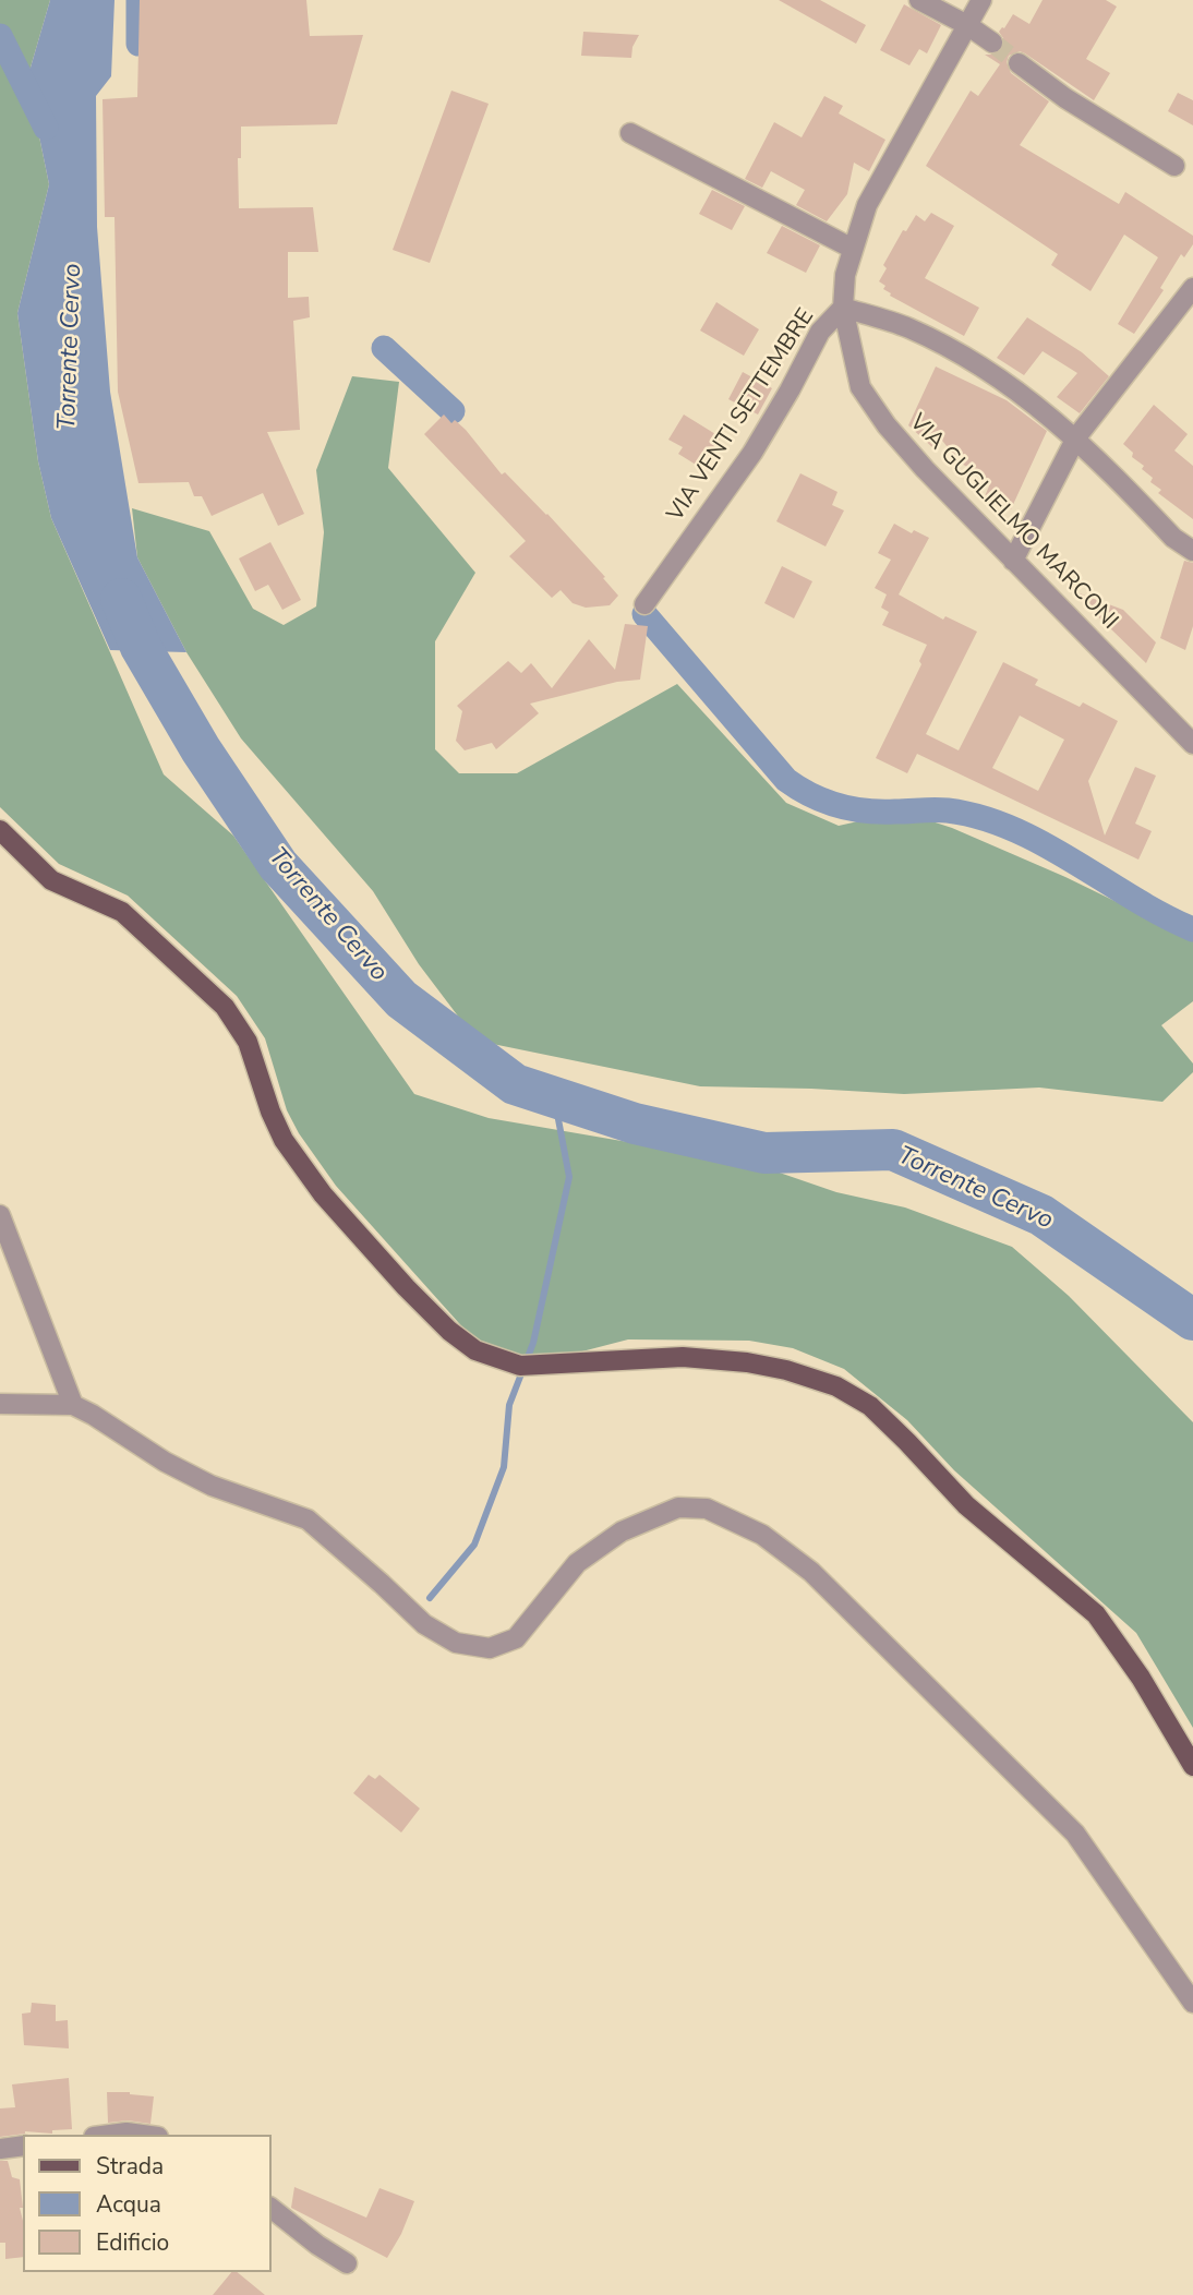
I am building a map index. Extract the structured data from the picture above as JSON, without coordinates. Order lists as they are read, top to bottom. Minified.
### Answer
{"streets":{"street":["VIA VENTI SETTEMBRE","VIA GUGLIELMO MARCONI"]},"crossings":[["VIA VENTI SETTEMBRE","VIA GUGLIELMO MARCONI"]],"water":["Torrente Cervo"],"legend":["Strada","Acqua","Edificio"]}
